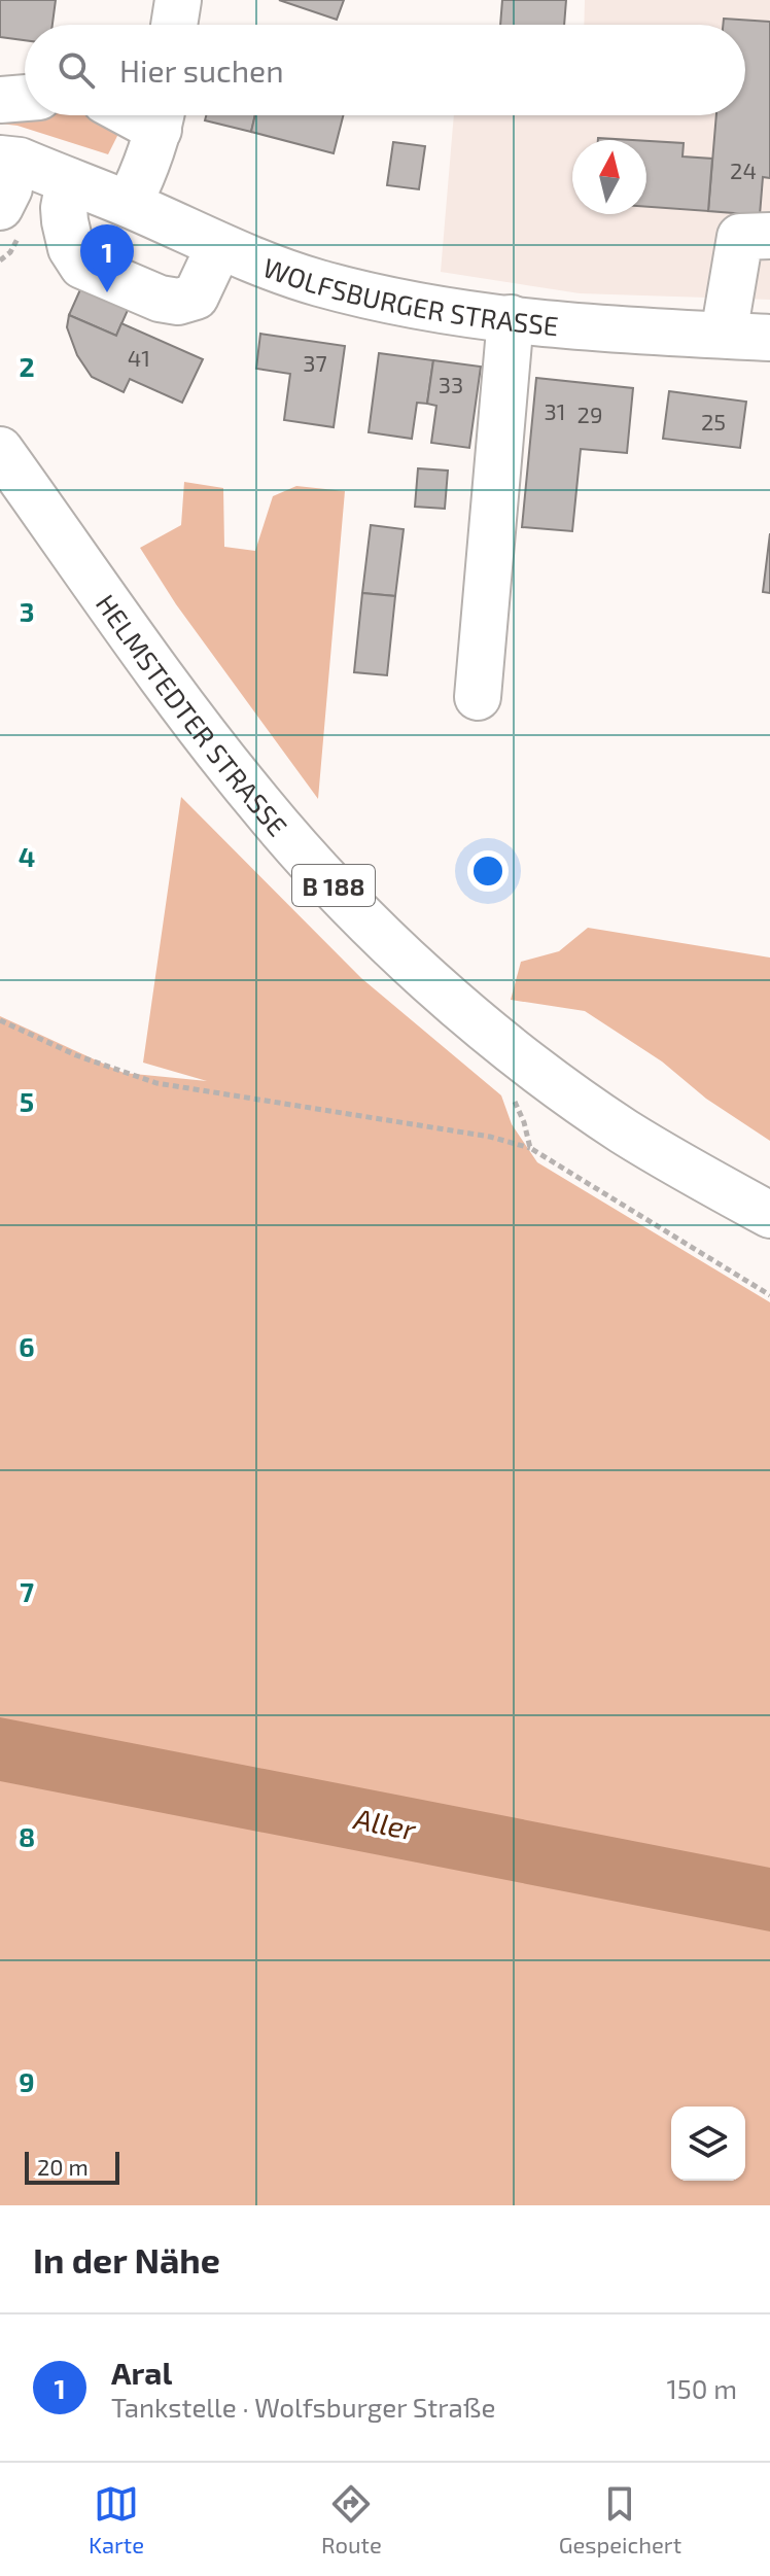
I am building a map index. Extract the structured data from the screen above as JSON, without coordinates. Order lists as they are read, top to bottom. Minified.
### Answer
{"streets":{"main road":["WOLFSBURGER STRASSE","HELMSTEDTER STRASSE","B 188"]},"water":["Aller"],"house_numbers":["24","41","37","33","31","29","25"],"scale_bar":"20 m","north":"top","page":{"search":"Hier suchen","pins":"1","scale":"20 m","heading":"In der Nähe","list":[{"mark":"1","name":"Aral","note":"Tankstelle · Wolfsburger Straße","value":"150 m"}],"nav":["Karte","Route","Gespeichert"]},"grid":{"rows":["2","3","4","5","6","7","8","9"]}}
